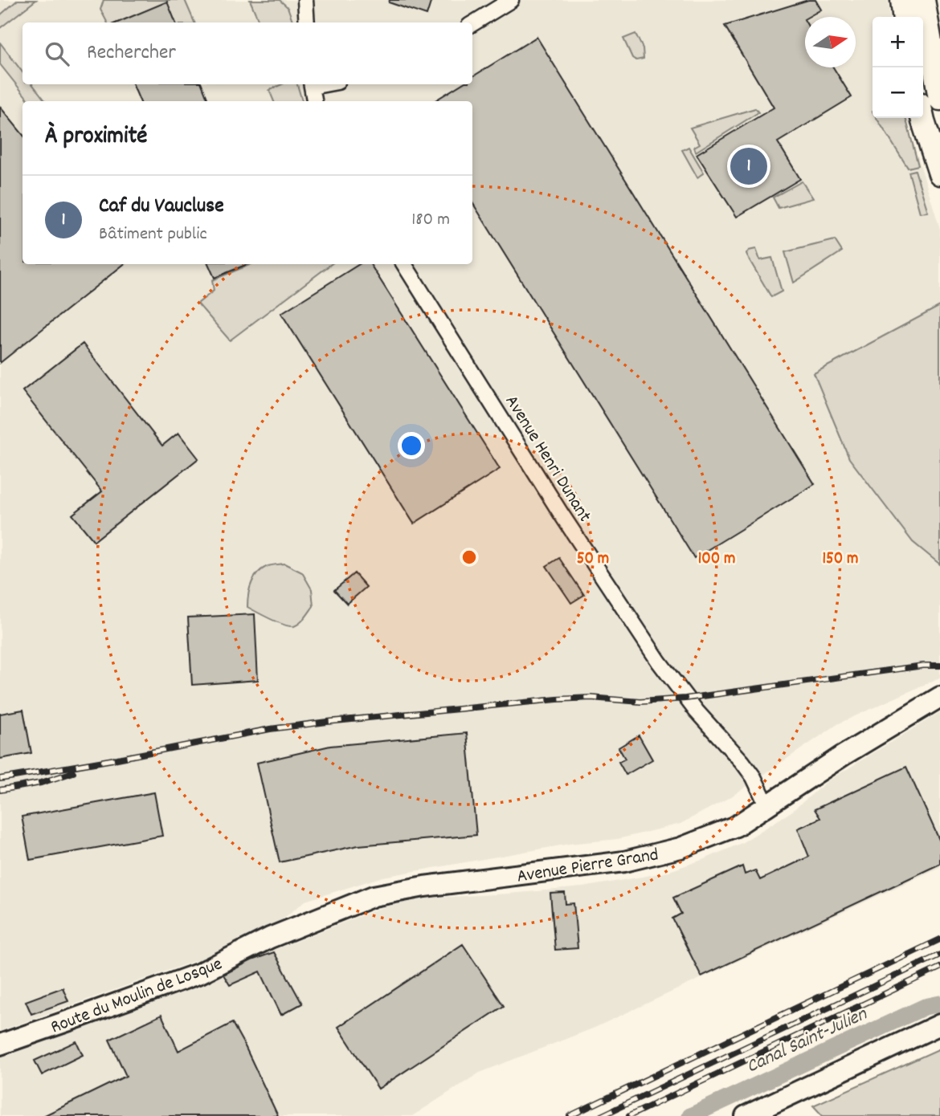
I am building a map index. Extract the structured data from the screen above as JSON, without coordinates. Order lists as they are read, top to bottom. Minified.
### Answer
{"streets":{"street":["Avenue Henri Dunant","Avenue Pierre Grand","Route du Moulin de Losque"]},"crossings":[["Avenue Henri Dunant","Avenue Pierre Grand"],["Avenue Pierre Grand","Route du Moulin de Losque"]],"water":["Canal Saint-Julien"],"north":"right","page":{"map_buttons":["+","−"],"search":"Rechercher","heading":"À proximité","pins":"1","list":[{"mark":"1","name":"Caf du Vaucluse","note":"Bâtiment public","value":"180 m"}]},"rings":["50 m","100 m","150 m"]}
